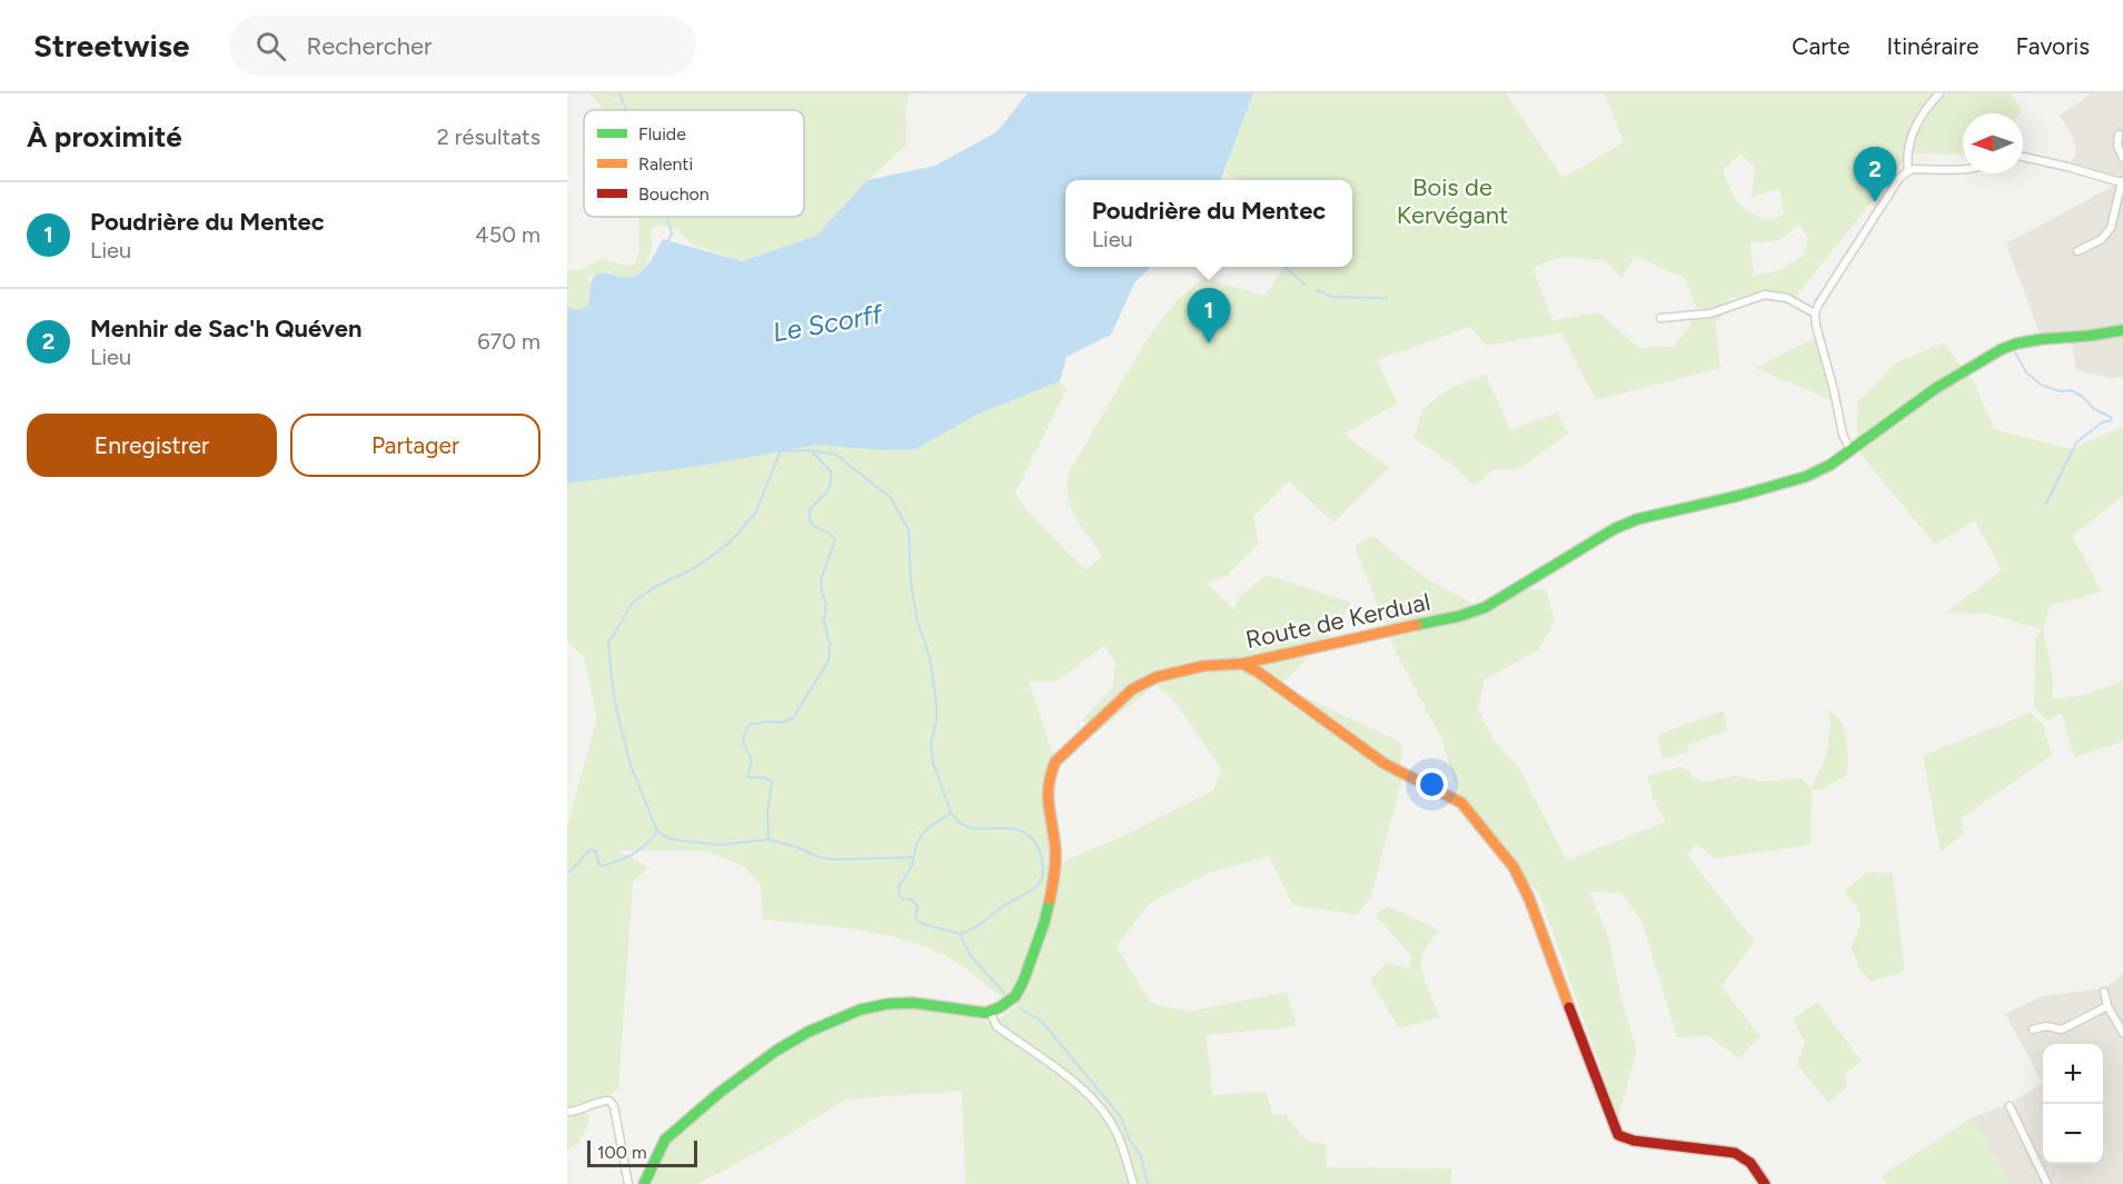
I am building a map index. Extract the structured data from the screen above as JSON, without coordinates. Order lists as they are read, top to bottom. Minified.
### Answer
{"streets":{"street":["Route de Kerdual"]},"water":["Le Scorff"],"parks":["Bois de Kervégant"],"legend":["Fluide","Ralenti","Bouchon"],"scale_bar":"100 m","north":"left","page":{"header":"Streetwise","search":"Rechercher","nav":["Carte","Itinéraire","Favoris"],"heading":["À proximité","2 résultats"],"pins":["2","1"],"list":[{"mark":"1","name":"Poudrière du Mentec","note":"Lieu","value":"450 m"},{"mark":"2","name":"Menhir de Sac'h Quéven","note":"Lieu","value":"670 m"}],"popup":["Poudrière du Mentec","Lieu"],"buttons":["Enregistrer","Partager"],"map_buttons":["+","−"],"scale":"100 m"}}
